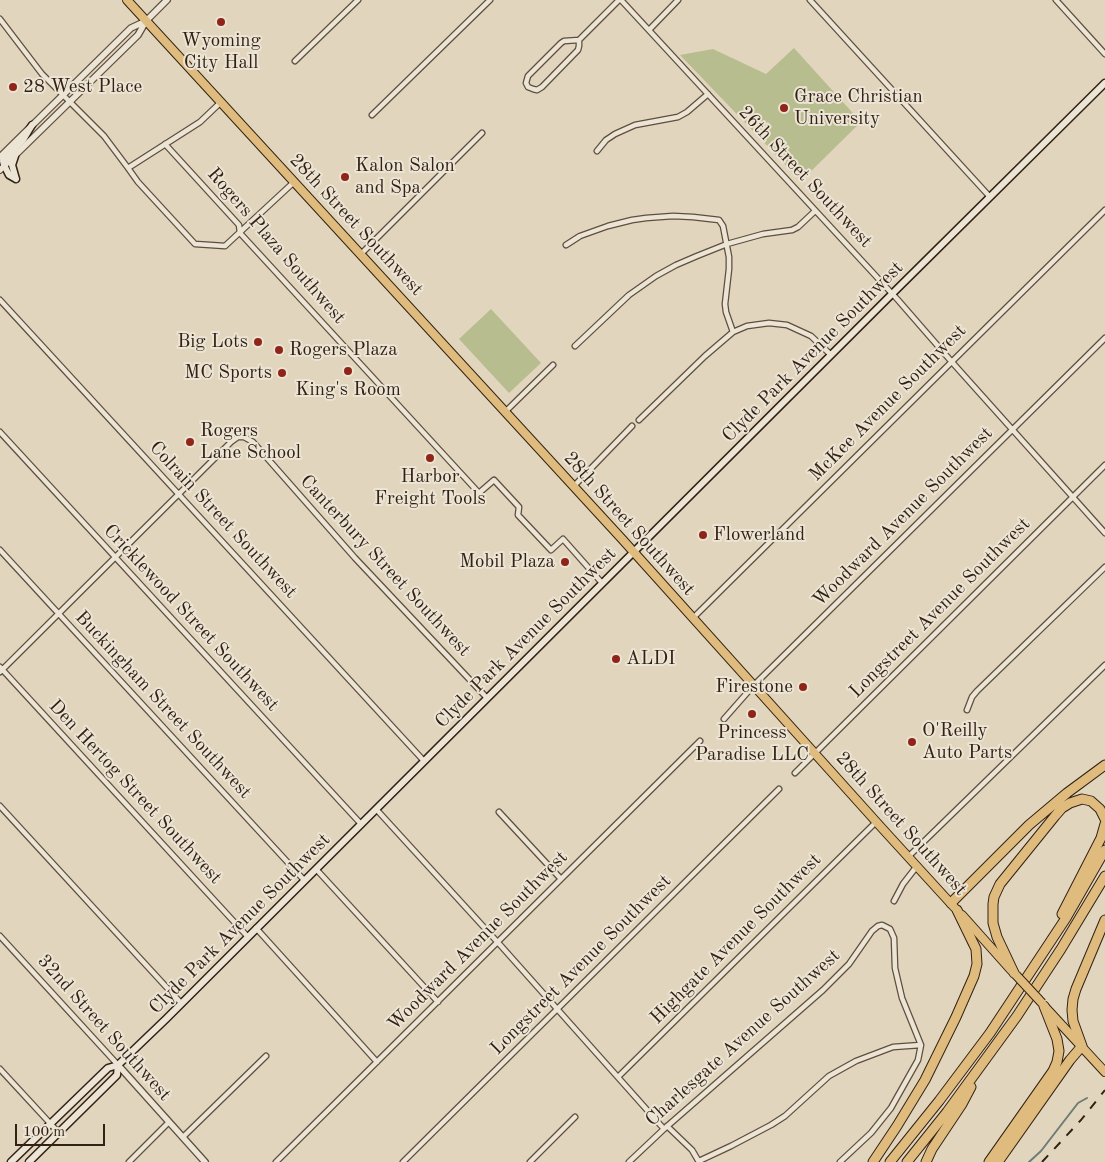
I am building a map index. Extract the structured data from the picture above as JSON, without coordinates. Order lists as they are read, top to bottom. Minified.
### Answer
{"streets":{"main road":["28th Street Southwest","Clyde Park Avenue Southwest"],"street":["26th Street Southwest","Rogers Plaza Southwest","McKee Avenue Southwest","Woodward Avenue Southwest","Colrain Street Southwest","Canterbury Street Southwest","Longstreet Avenue Southwest","Cricklewood Street Southwest","Buckingham Street Southwest","Den Hertog Street Southwest","Highgate Avenue Southwest","32nd Street Southwest","Charlesgate Avenue Southwest"]},"crossings":[["26th Street Southwest","Clyde Park Avenue Southwest"],["26th Street Southwest","McKee Avenue Southwest"],["26th Street Southwest","Woodward Avenue Southwest"],["26th Street Southwest","Longstreet Avenue Southwest"],["28th Street Southwest","Clyde Park Avenue Southwest"],["28th Street Southwest","McKee Avenue Southwest"],["28th Street Southwest","Woodward Avenue Southwest"],["28th Street Southwest","Longstreet Avenue Southwest"],["28th Street Southwest","Highgate Avenue Southwest"],["Rogers Plaza Southwest","Clyde Park Avenue Southwest"],["Clyde Park Avenue Southwest","Colrain Street Southwest"],["Clyde Park Avenue Southwest","Canterbury Street Southwest"],["Clyde Park Avenue Southwest","Cricklewood Street Southwest"],["Clyde Park Avenue Southwest","Buckingham Street Southwest"],["Clyde Park Avenue Southwest","Den Hertog Street Southwest"],["Clyde Park Avenue Southwest","32nd Street Southwest"],["Colrain Street Southwest","Canterbury Street Southwest"]],"places":["Wyoming City Hall","28 West Place","Grace Christian University","Kalon Salon and Spa","Big Lots","Rogers Plaza","King's Room","MC Sports","Rogers Lane School","Harbor Freight Tools","Flowerland","Mobil Plaza","ALDI","Firestone","Princess Paradise LLC","O'Reilly Auto Parts"],"scale_bar":"100 m"}
